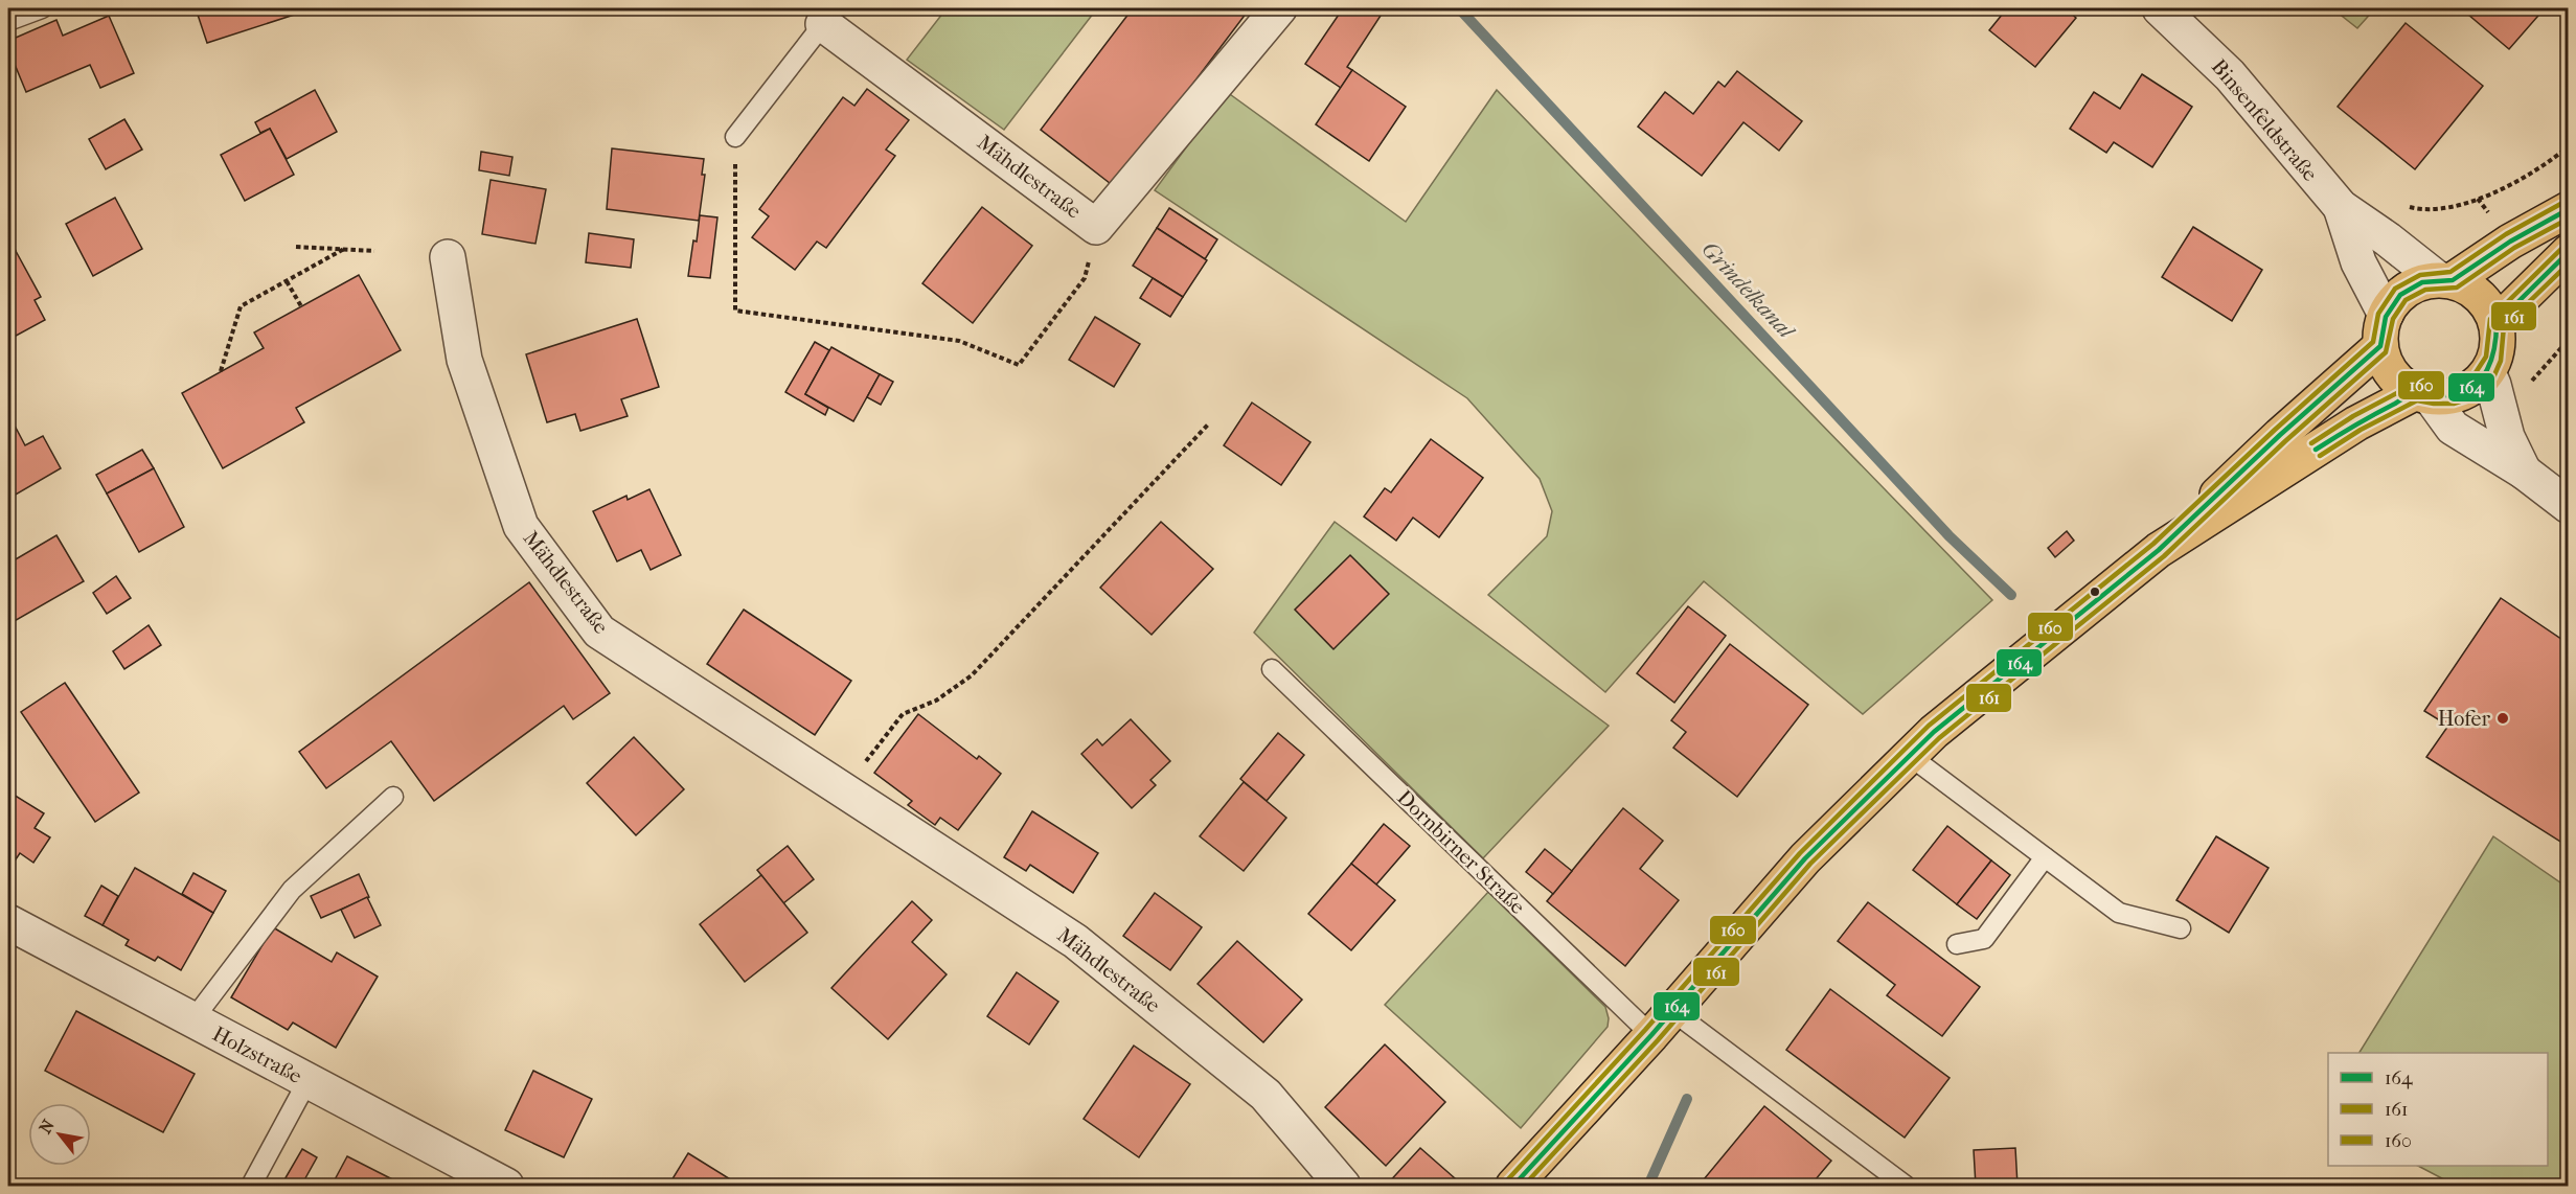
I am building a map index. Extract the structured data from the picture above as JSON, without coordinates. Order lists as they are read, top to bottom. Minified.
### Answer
{"streets":{"street":["Binsenfeldstraße","Mähdlestraße","Holzstraße"],"lane":["Dornbirner Straße"]},"water":["Grindelkanal"],"places":["Hofer"],"lines":["transit line 160","transit line 164","transit line 161"],"legend":["164","161","160"],"north":"top left"}
